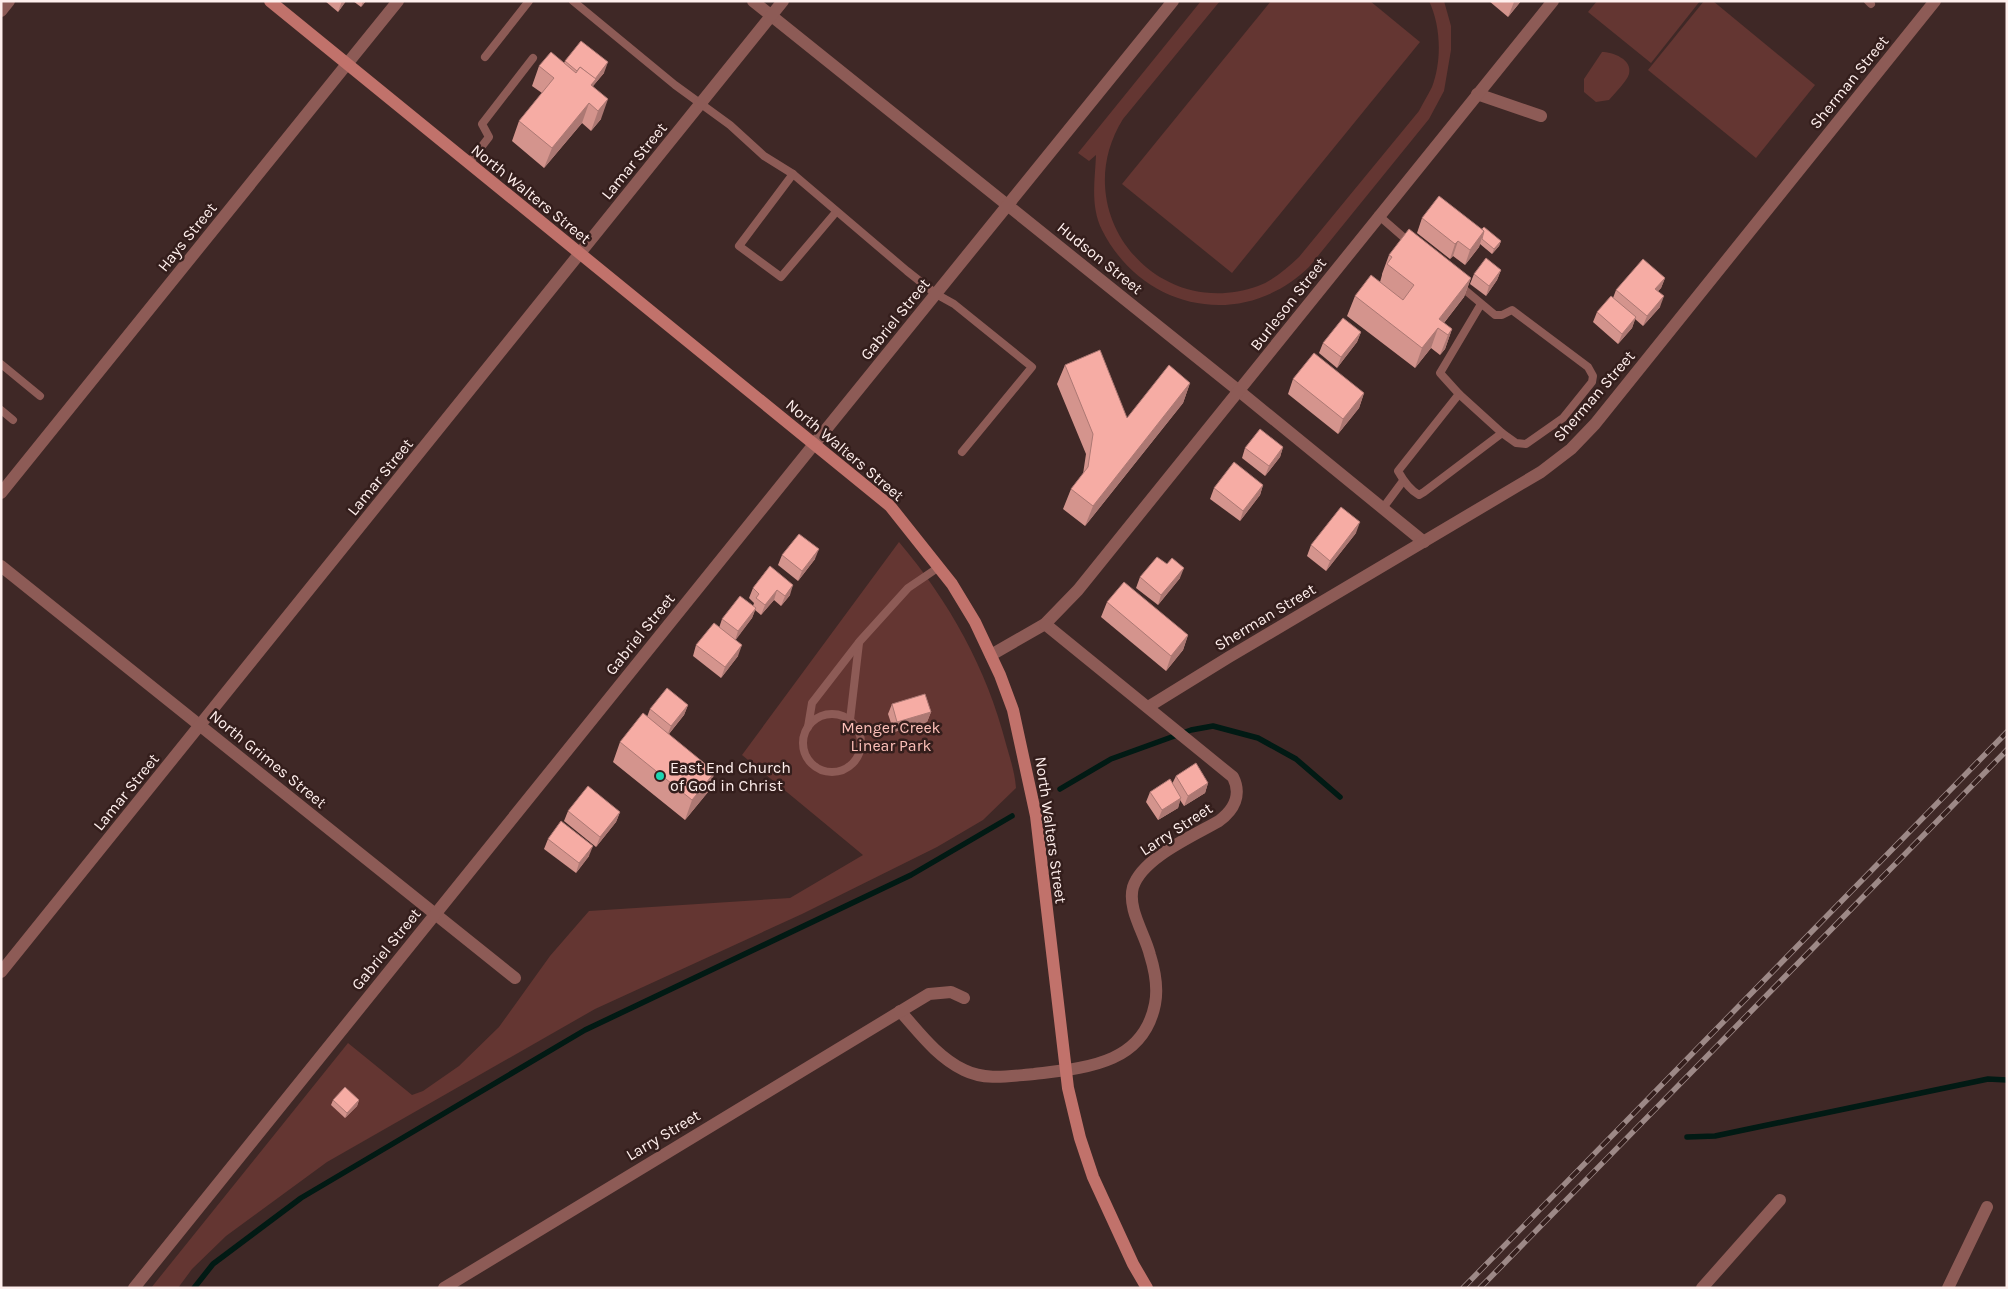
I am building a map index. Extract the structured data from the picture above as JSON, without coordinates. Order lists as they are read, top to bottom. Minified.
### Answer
{"streets":{"main road":["North Walters Street"],"street":["Sherman Street","Lamar Street","Hays Street","Hudson Street","Burleson Street","Gabriel Street","North Grimes Street","Larry Street"]},"crossings":[["Sherman Street","Hudson Street"],["Sherman Street","Larry Street"],["Lamar Street","North Walters Street"],["Lamar Street","Hudson Street"],["Lamar Street","North Grimes Street"],["North Walters Street","Hays Street"],["North Walters Street","Burleson Street"],["North Walters Street","Gabriel Street"],["Hudson Street","Burleson Street"],["Hudson Street","Gabriel Street"],["Gabriel Street","North Grimes Street"]],"parks":["Menger Creek Linear Park"],"places":["East End Church of God in Christ"]}
